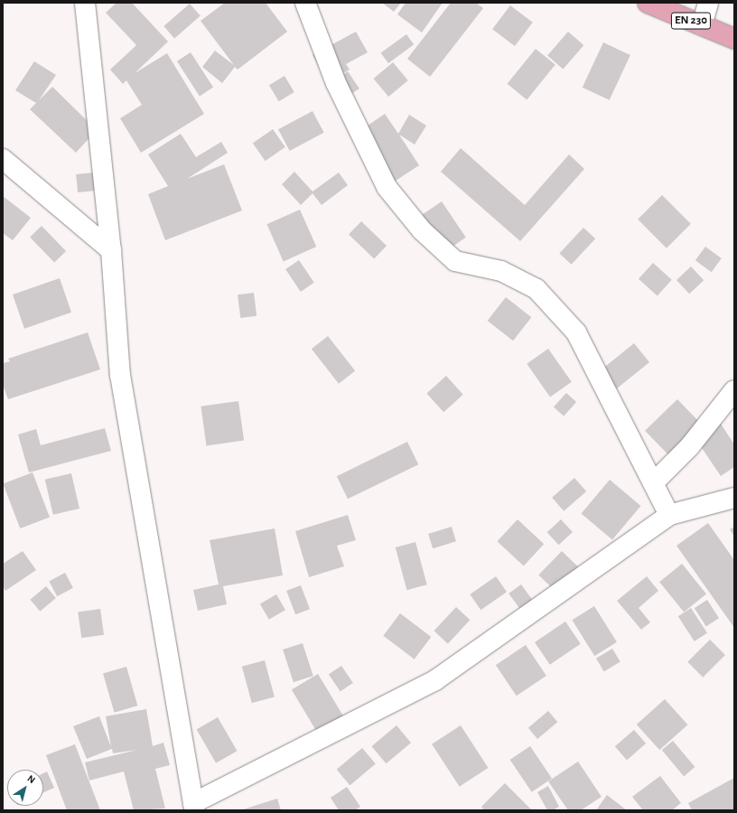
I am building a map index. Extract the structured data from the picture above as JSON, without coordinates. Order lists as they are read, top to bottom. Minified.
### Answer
{"streets":{"main road":["EN 230"]},"north":"top right"}
